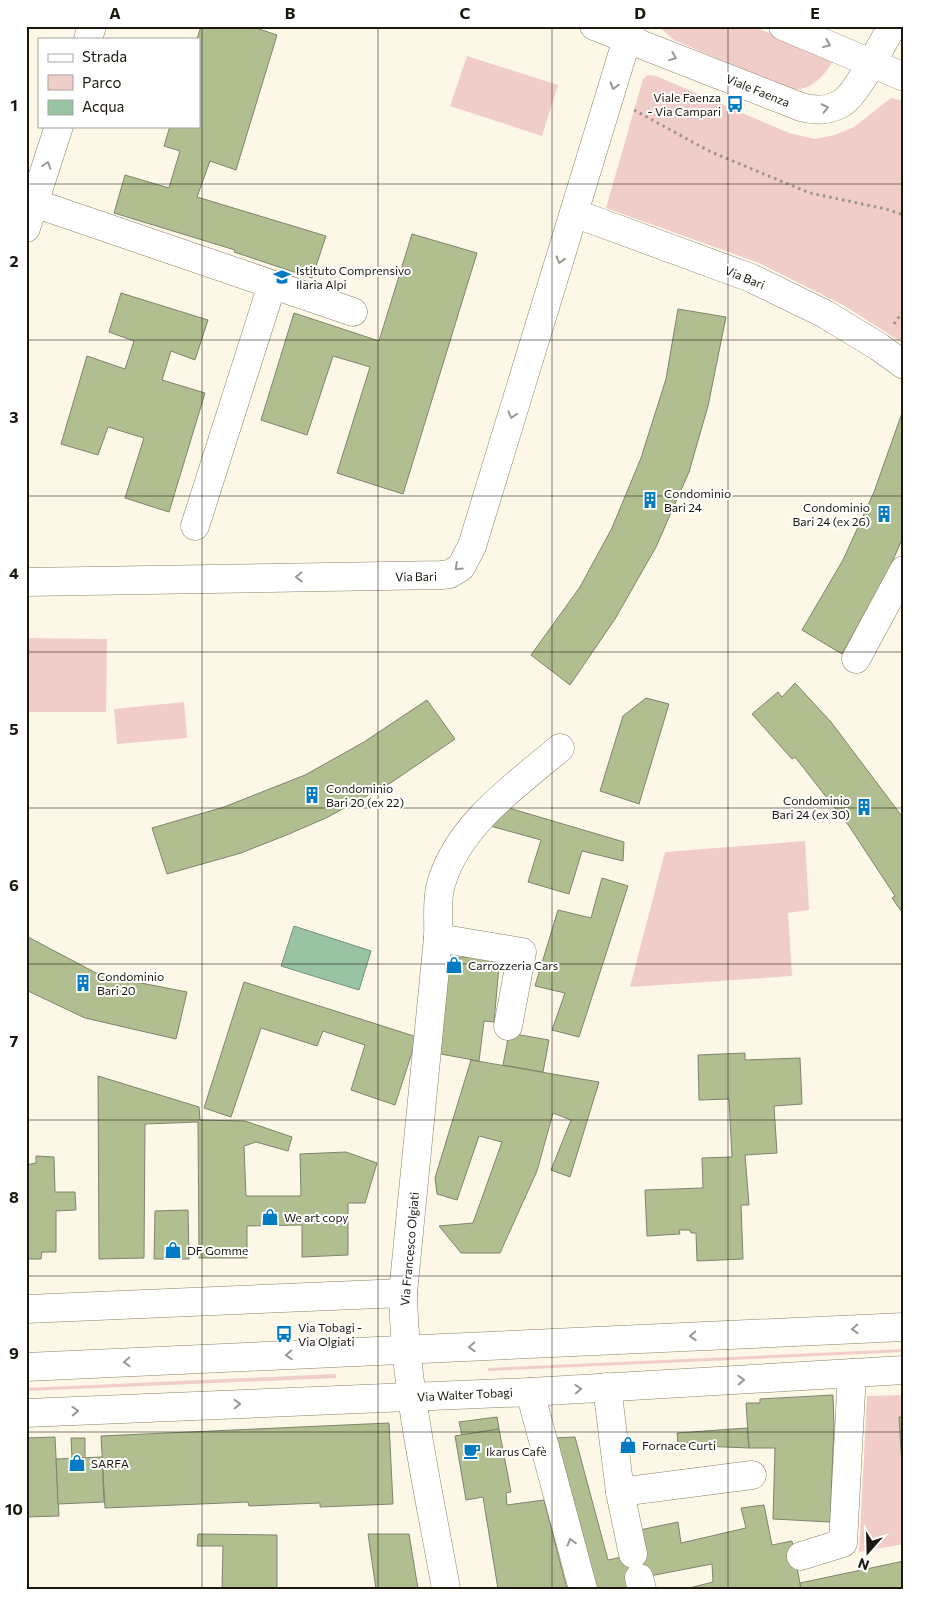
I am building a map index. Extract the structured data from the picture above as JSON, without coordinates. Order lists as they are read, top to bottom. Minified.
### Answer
{"streets":{"street":["Viale Faenza","Via Bari","Via Francesco Olgiati","Via Walter Tobagi"]},"crossings":[["Viale Faenza","Via Bari"],["Via Francesco Olgiati","Via Walter Tobagi"]],"one_way":["Via Bari"],"places":{"bus stop":["Viale Faenza - Via Campari","Via Tobagi - Via Olgiati"],"school or university":["Istituto Comprensivo Ilaria Alpi"],"building":["Condominio Bari 24","Condominio Bari 24 (ex 26)","Condominio Bari 20 (ex 22)","Condominio Bari 24 (ex 30)","Condominio Bari 20"],"shop":["Carrozzeria Cars","We art copy","DF Gomme","Fornace Curti","SARFA"],"cafe":["Ikarus Cafè"]},"legend":["Strada","Parco","Acqua"],"north":"bottom","grid":{"columns":["A","B","C","D","E"],"rows":["1","2","3","4","5","6","7","8","9","10"]}}
